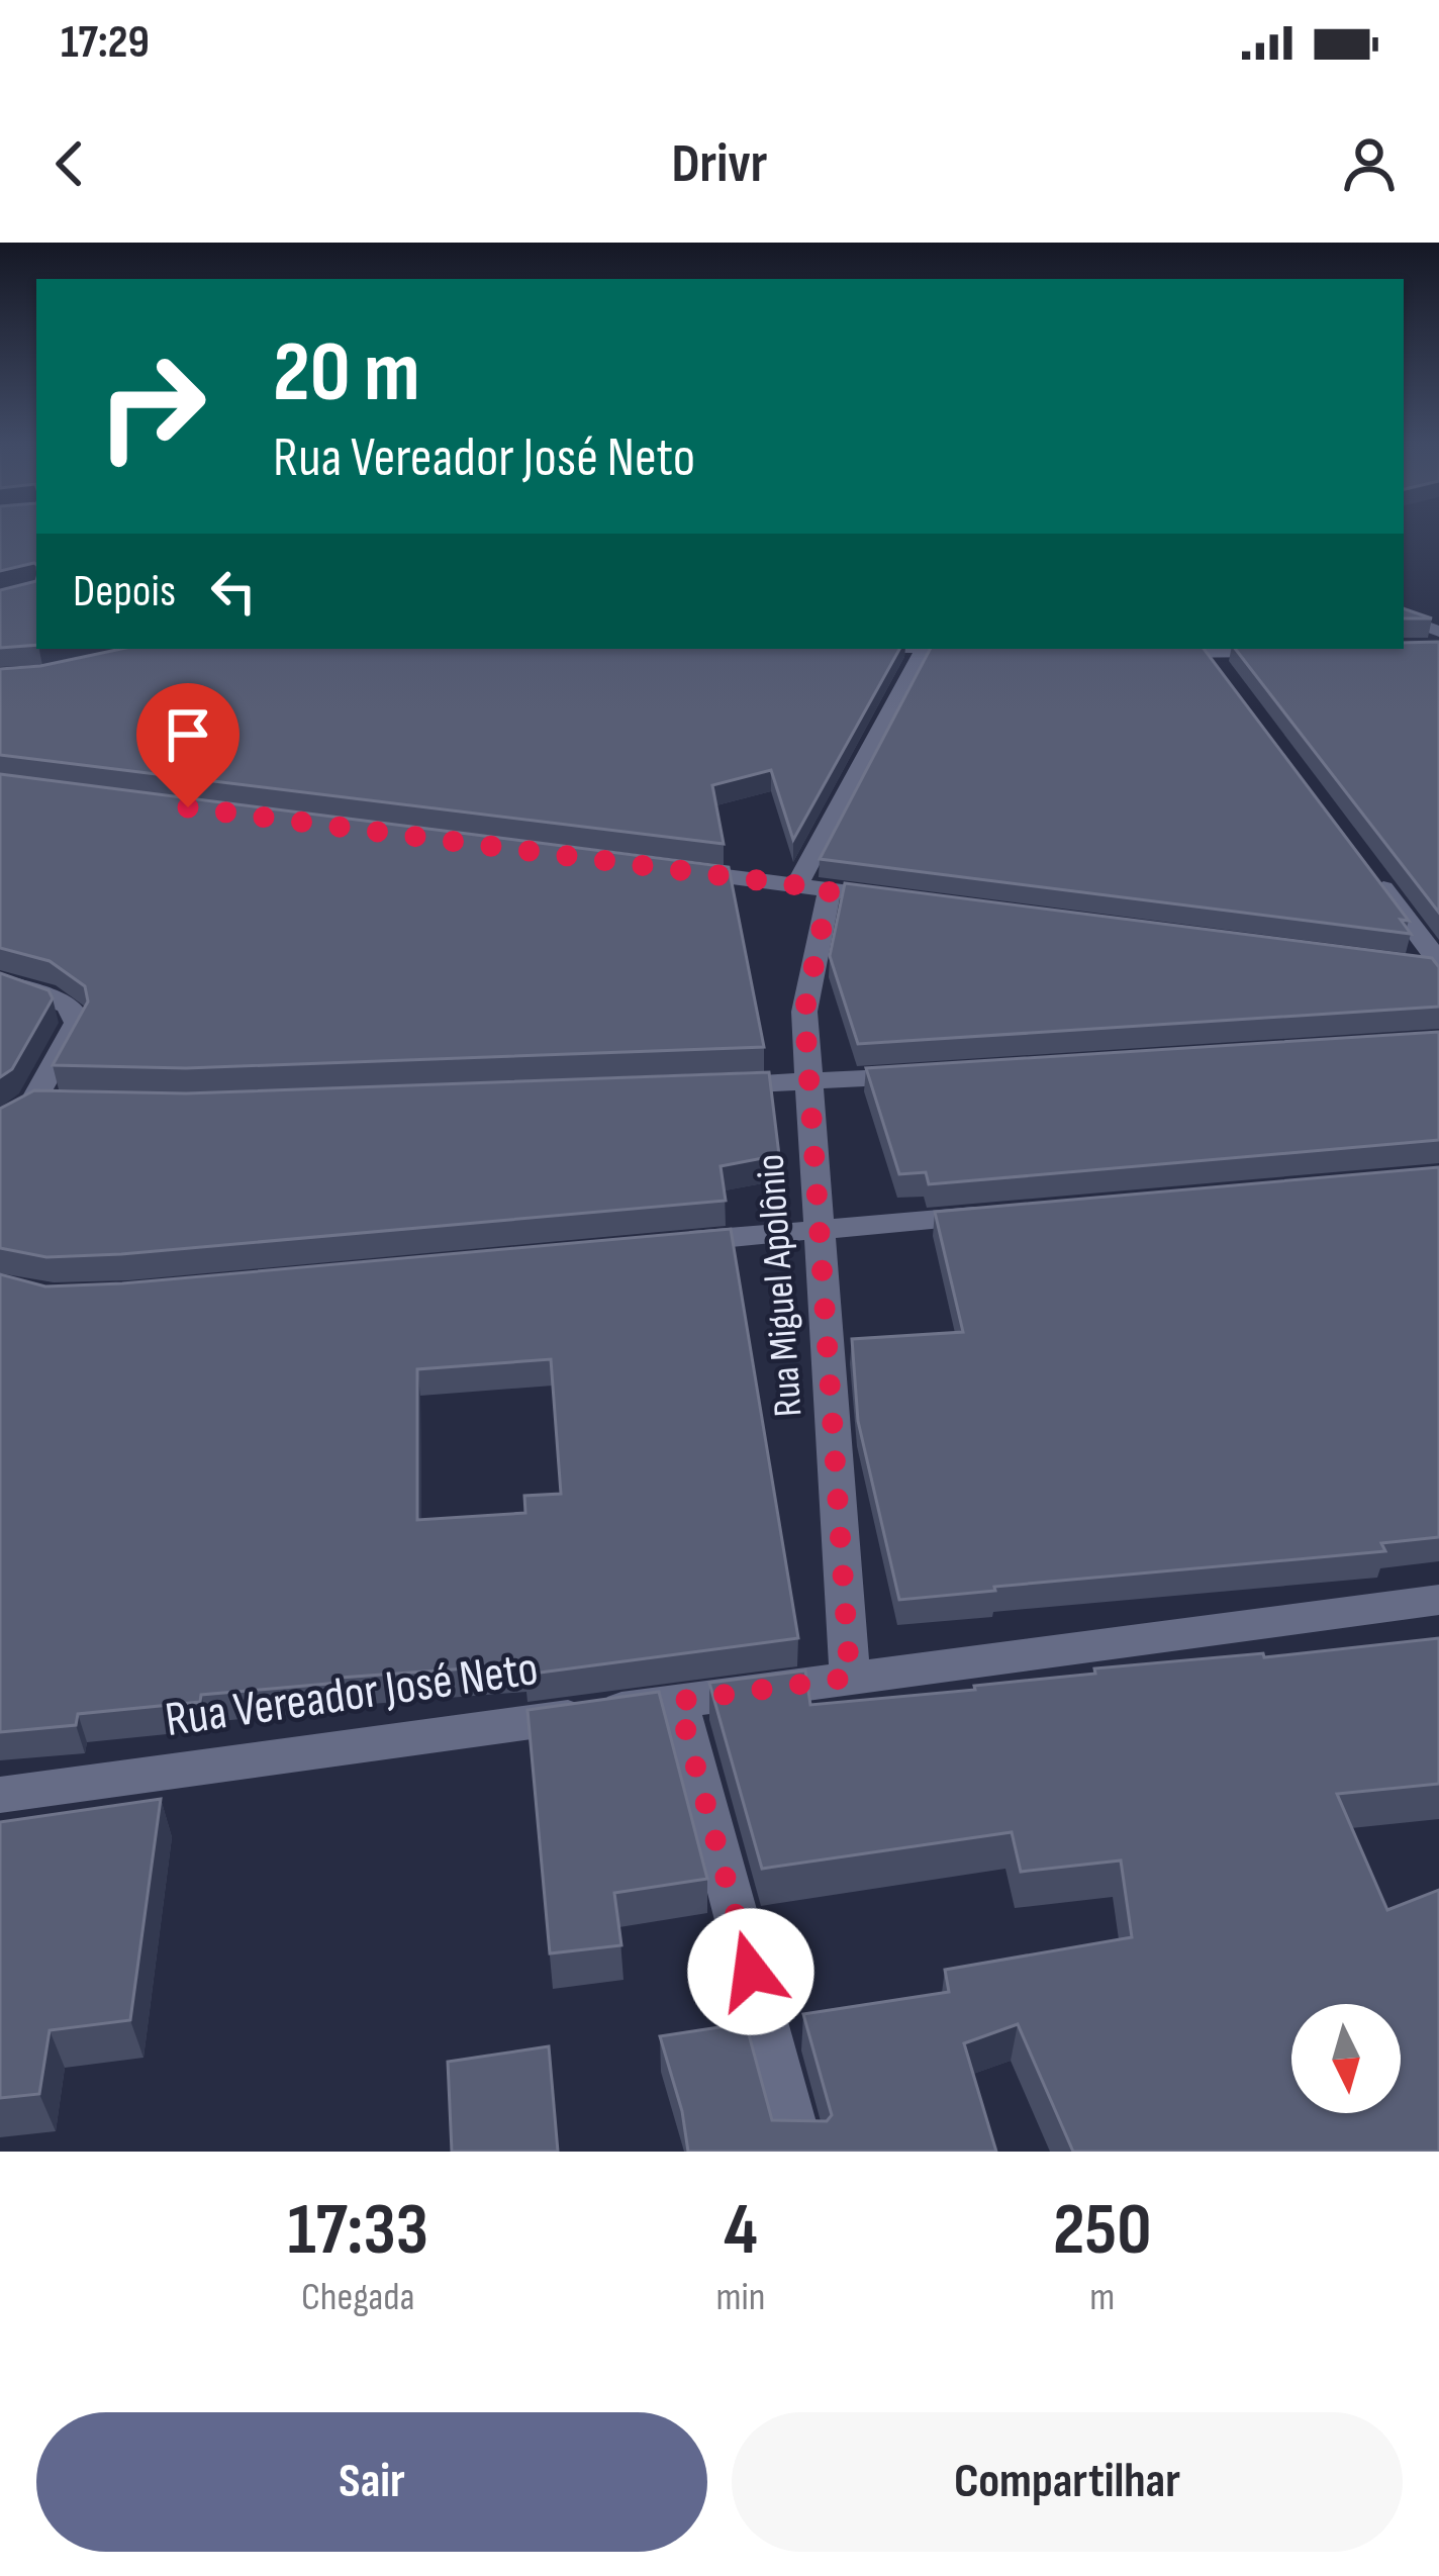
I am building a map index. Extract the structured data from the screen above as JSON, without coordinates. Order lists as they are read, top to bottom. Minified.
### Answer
{"streets":{"street":["Rua Miguel Apolônio","Rua Vereador José Neto"]},"crossings":[["Rua Miguel Apolônio","Rua Vereador José Neto"]],"north":"bottom","page":{"status":"17:29","header":"Drivr","turn":["20 m","Rua Vereador José Neto"],"then":"Depois","eta":["17:33","Chegada","4","min","250","m"],"buttons":["Sair","Compartilhar"]}}
